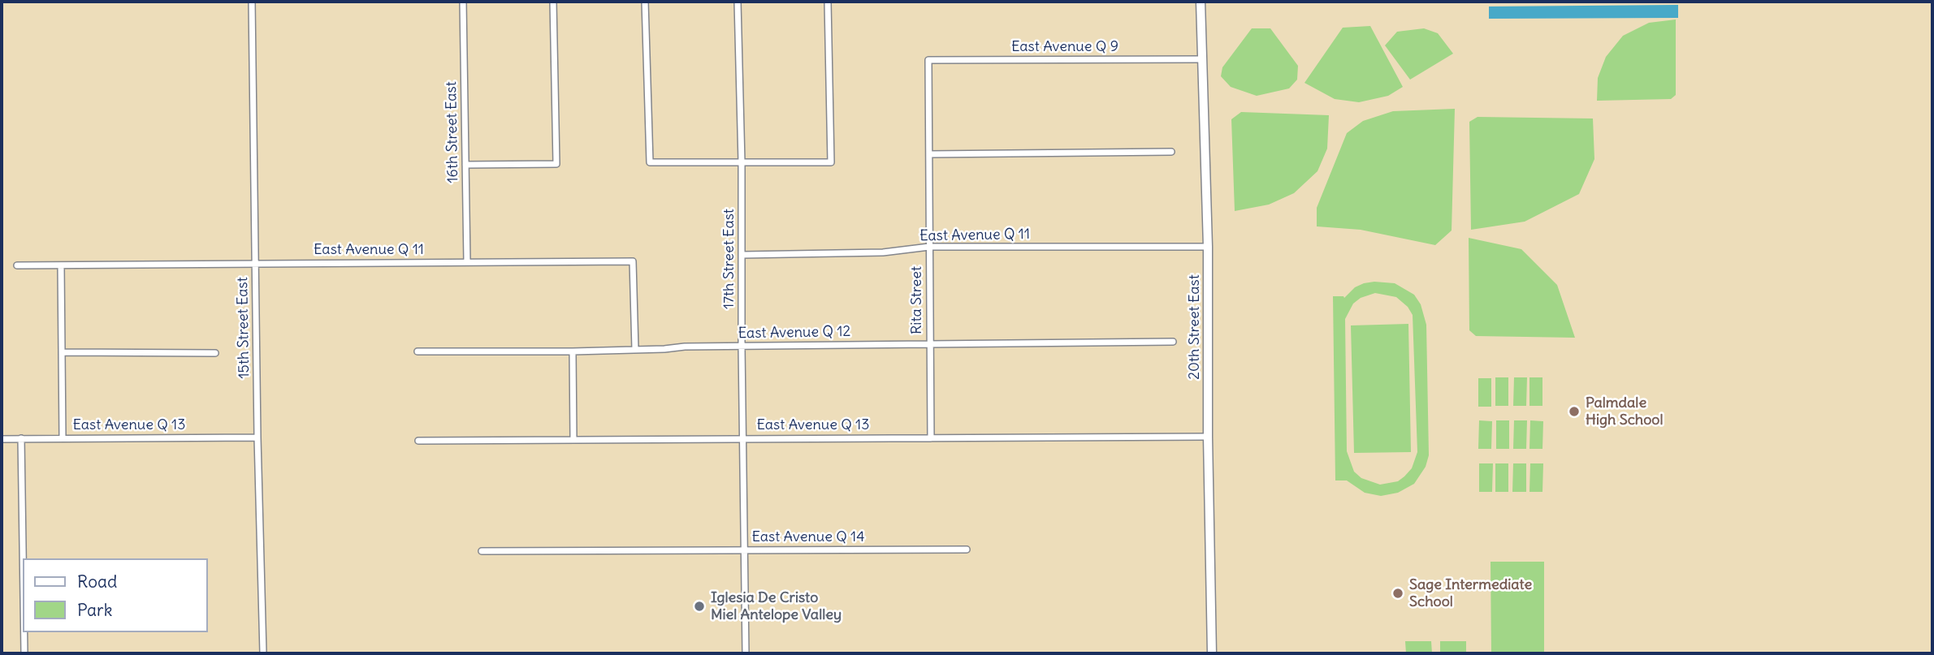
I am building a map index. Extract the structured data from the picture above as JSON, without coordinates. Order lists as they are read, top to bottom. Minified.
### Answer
{"streets":{"street":["East Avenue Q 9","16th Street East","East Avenue Q 11","17th Street East","Rita Street","20th Street East","15th Street East","East Avenue Q 12","East Avenue Q 13","East Avenue Q 14"]},"crossings":[["East Avenue Q 9","Rita Street"],["East Avenue Q 9","20th Street East"],["16th Street East","East Avenue Q 11"],["East Avenue Q 11","17th Street East"],["East Avenue Q 11","Rita Street"],["East Avenue Q 11","20th Street East"],["East Avenue Q 11","15th Street East"],["East Avenue Q 11","East Avenue Q 12"],["17th Street East","East Avenue Q 12"],["17th Street East","East Avenue Q 13"],["17th Street East","East Avenue Q 14"],["Rita Street","East Avenue Q 12"],["Rita Street","East Avenue Q 13"],["20th Street East","East Avenue Q 13"],["15th Street East","East Avenue Q 13"]],"places":["Palmdale High School","Sage Intermediate School","Iglesia De Cristo Miel Antelope Valley"],"legend":["Road","Park"]}
